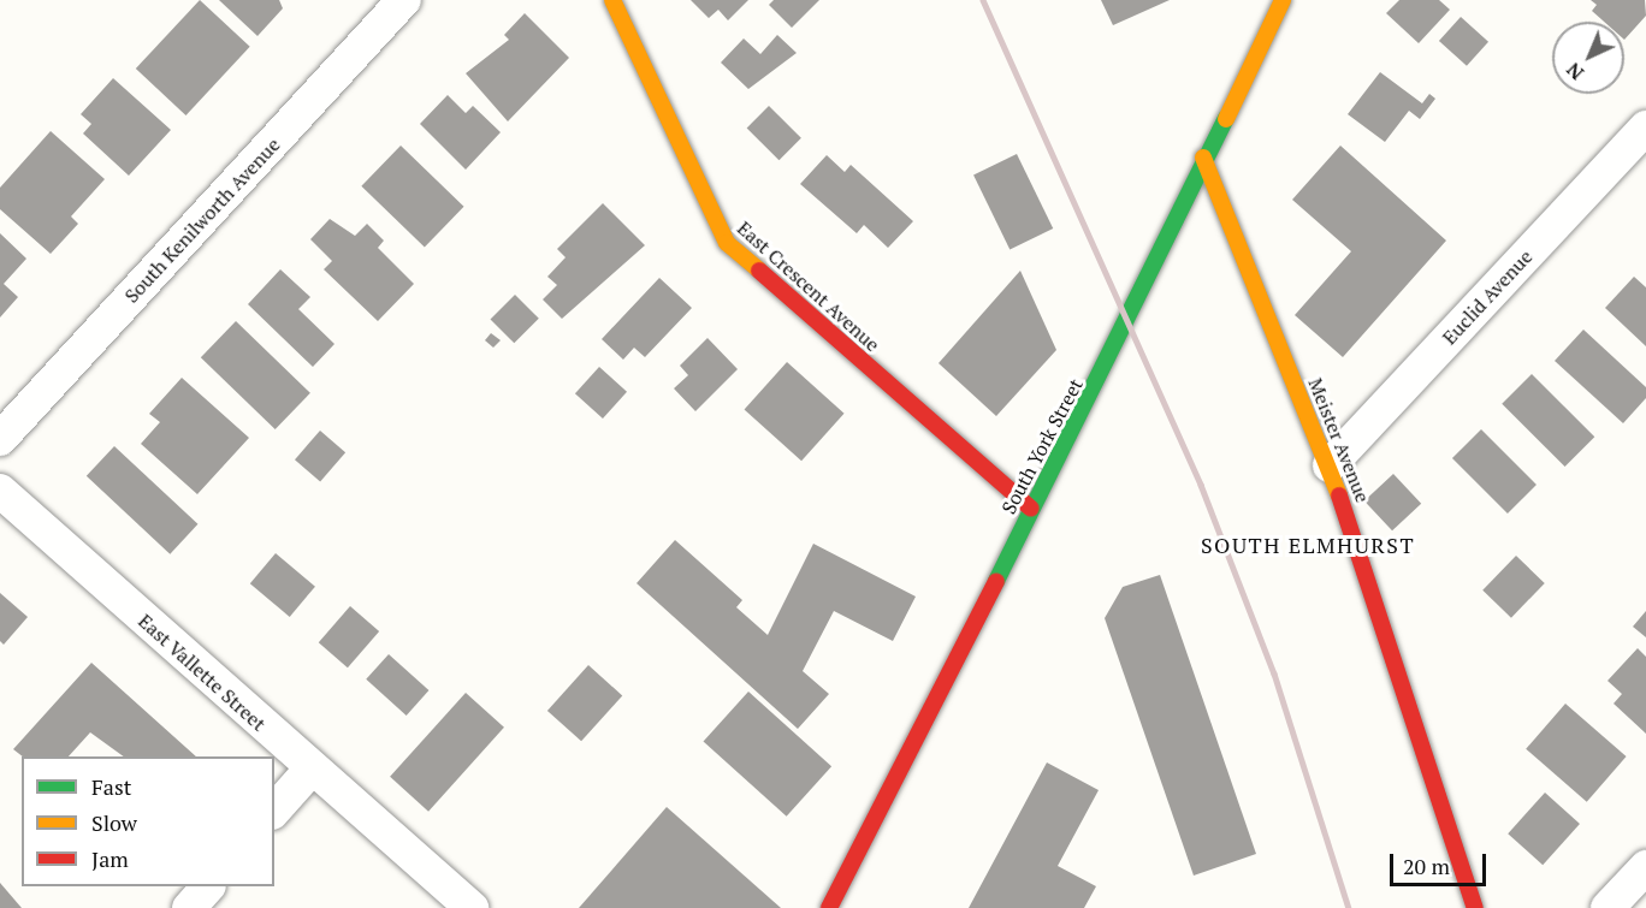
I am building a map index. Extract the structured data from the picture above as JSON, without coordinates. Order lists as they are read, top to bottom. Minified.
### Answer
{"streets":{"street":["South Kenilworth Avenue","East Crescent Avenue","Euclid Avenue","Meister Avenue","South York Street","East Vallette Street"]},"crossings":[["East Crescent Avenue","South York Street"],["Euclid Avenue","Meister Avenue"],["Meister Avenue","South York Street"]],"districts":["SOUTH ELMHURST"],"legend":["Fast","Slow","Jam"],"scale_bar":"20 m","north":"bottom left"}
